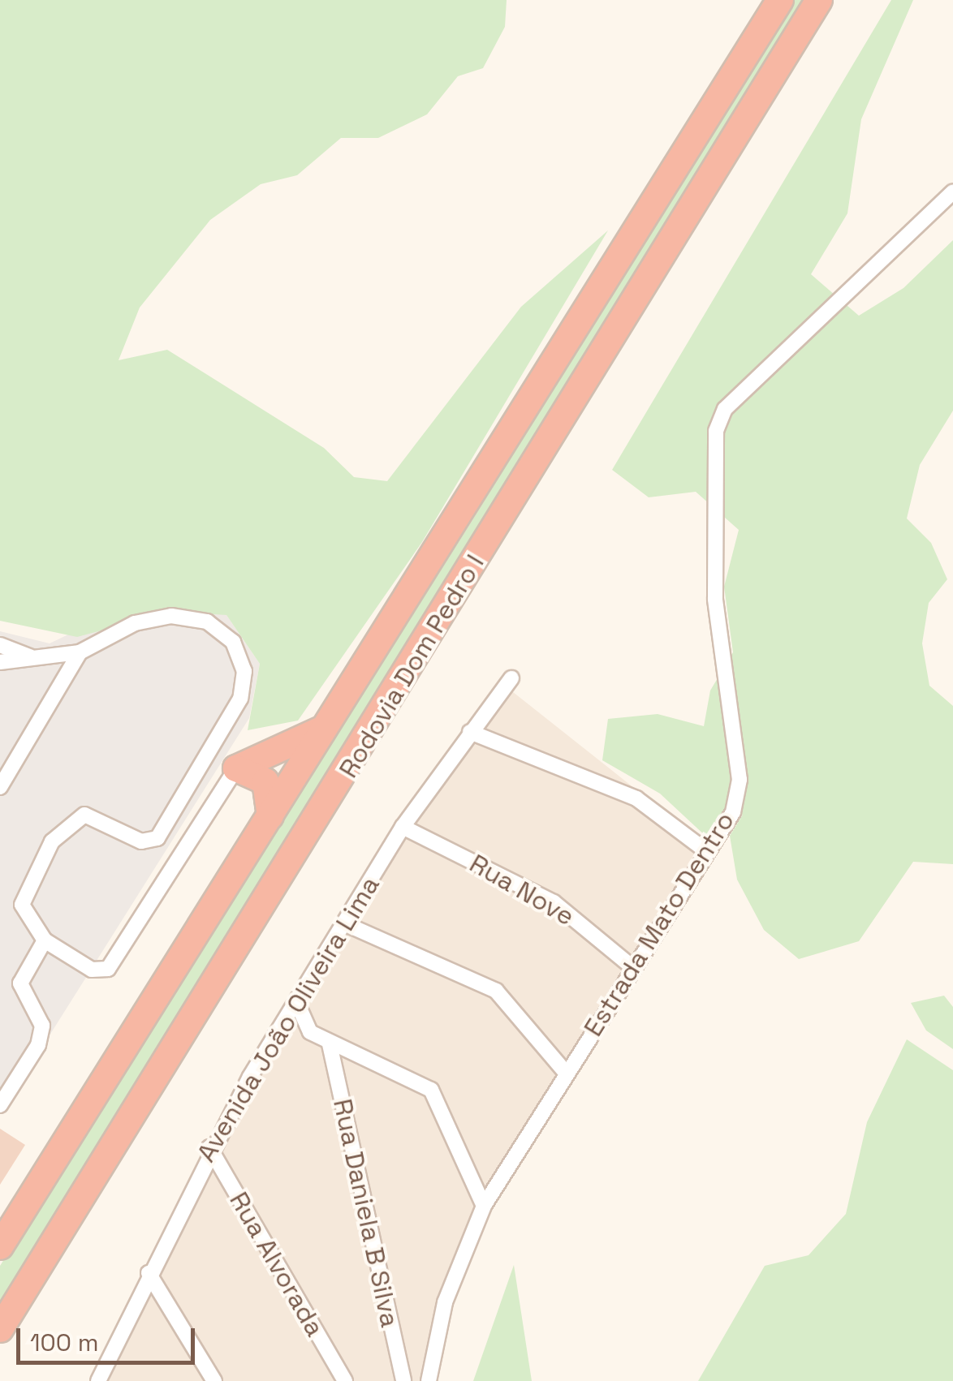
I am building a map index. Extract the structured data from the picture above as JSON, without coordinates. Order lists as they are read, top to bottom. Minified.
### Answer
{"streets":{"highway":["Rodovia Dom Pedro I"],"street":["Rua Nove","Estrada Mato Dentro","Avenida João Oliveira Lima","Rua Daniela B Silva","Rua Alvorada"]},"crossings":[["Rua Nove","Estrada Mato Dentro"],["Rua Nove","Avenida João Oliveira Lima"],["Avenida João Oliveira Lima","Rua Alvorada"]],"scale_bar":"100 m"}
